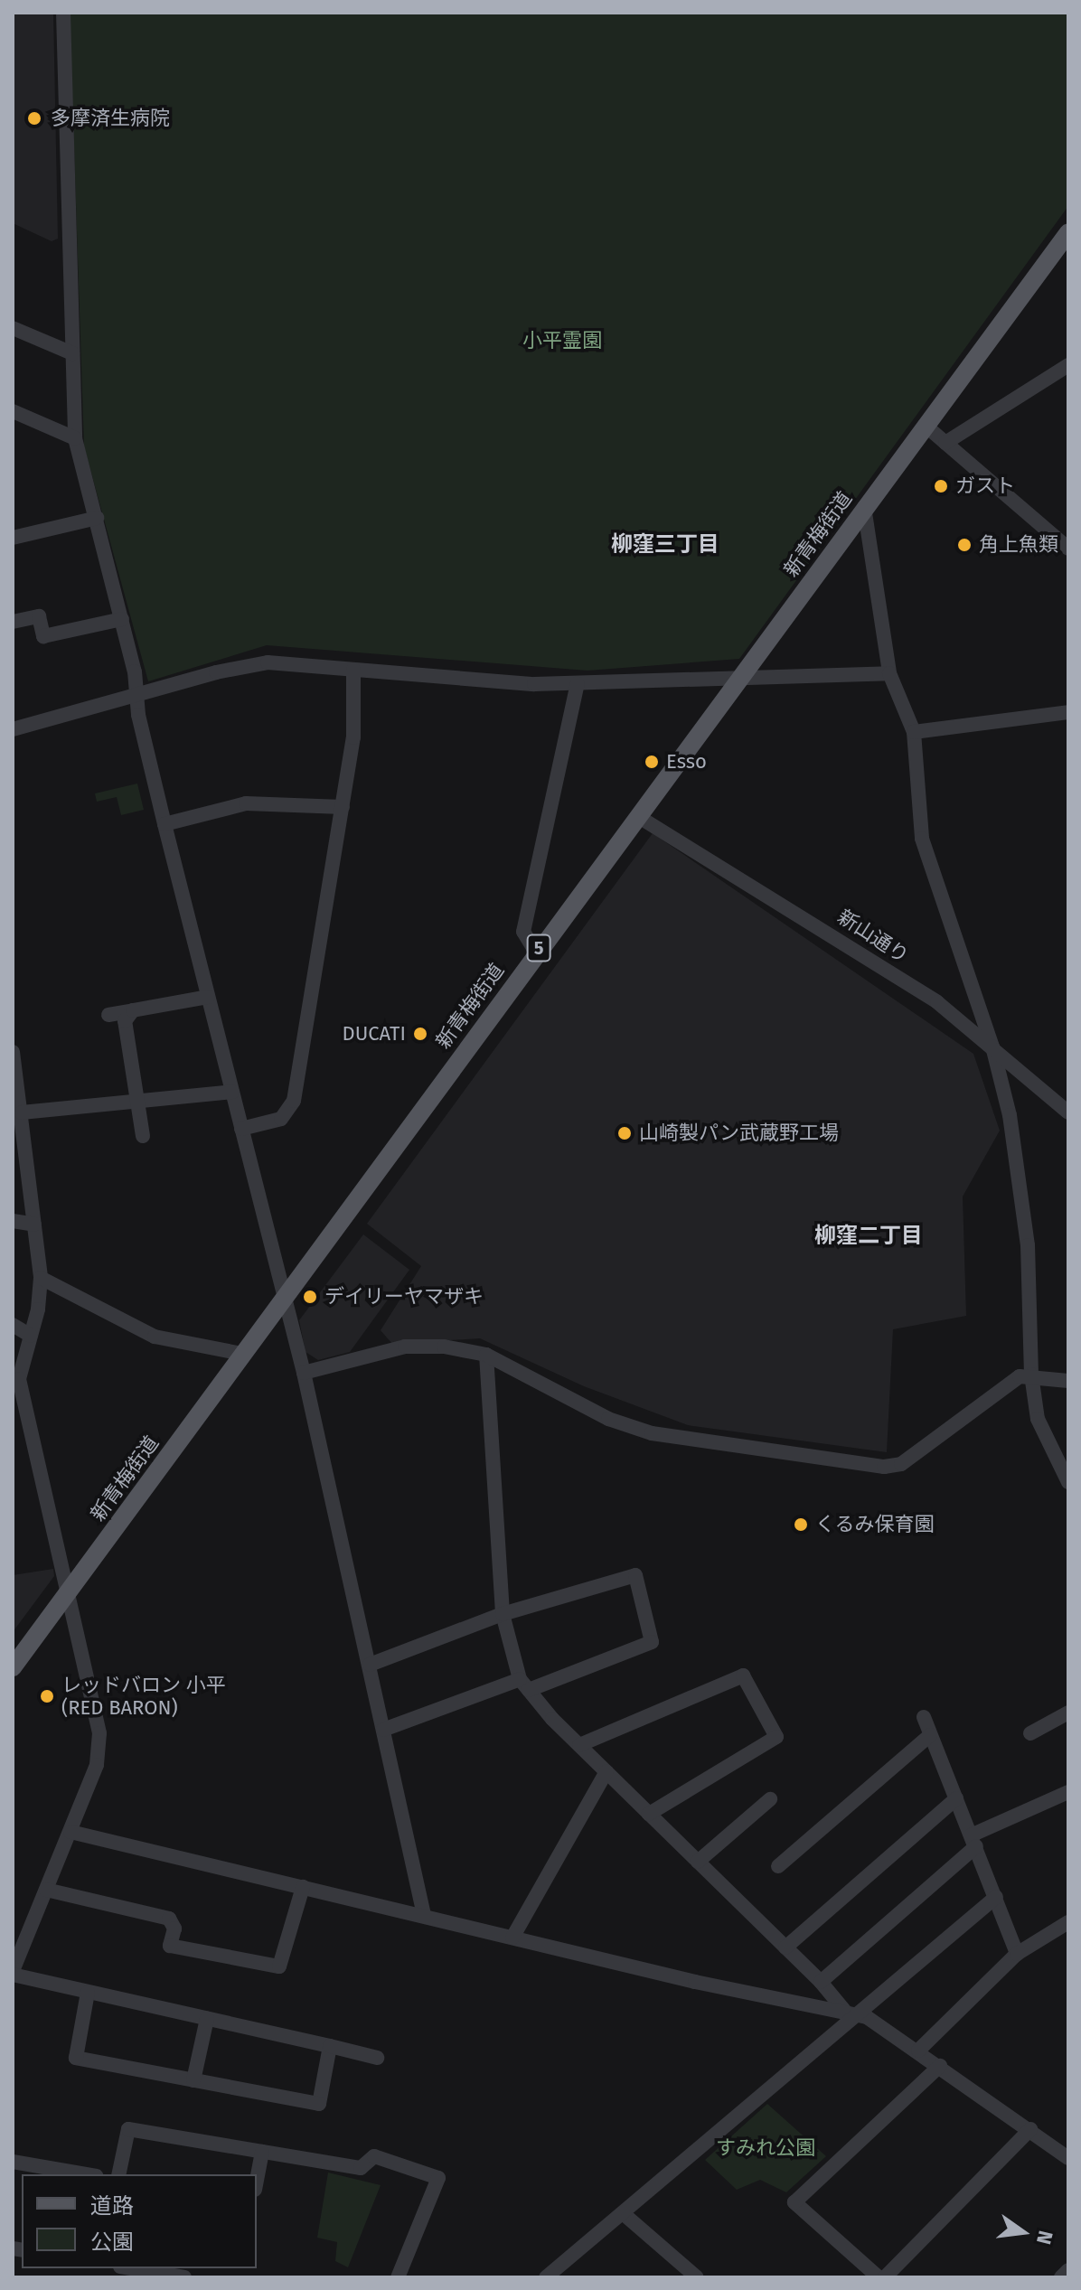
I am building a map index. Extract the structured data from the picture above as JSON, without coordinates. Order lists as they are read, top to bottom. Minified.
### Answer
{"streets":{"main road":["新青梅街道","5"],"street":["新山通り"]},"crossings":[["新青梅街道","新山通り"]],"districts":["柳窪三丁目","柳窪二丁目"],"parks":["小平霊園","すみれ公園"],"places":["多摩済生病院","ガスト","角上魚類","Esso","DUCATI","山崎製パン武蔵野工場","デイリーヤマザキ","くるみ保育園","レッドバロン 小平 (RED BARON)"],"legend":["道路","公園"],"north":"right"}
